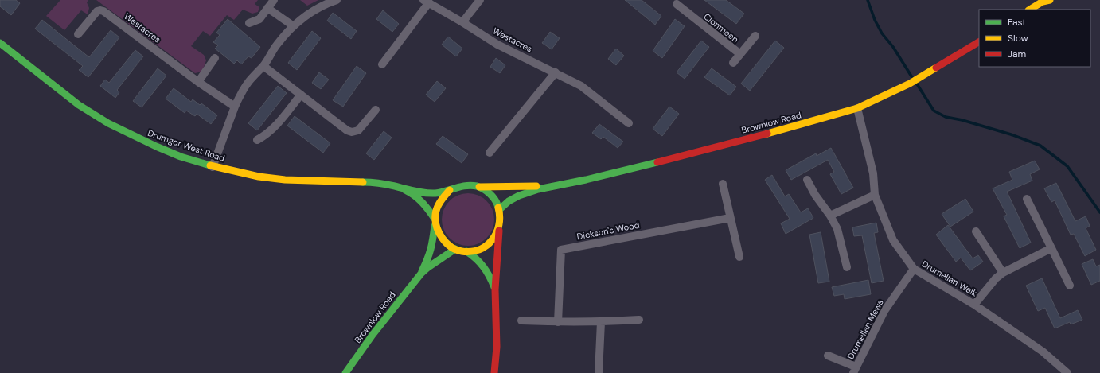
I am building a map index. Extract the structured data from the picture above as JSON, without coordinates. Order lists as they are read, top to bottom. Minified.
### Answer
{"streets":{"main road":["Brownlow Road","Drumgor West Road"],"street":["Westacres","Clonmeen","Dickson's Wood","Drumellan Walk","Drumellan Mews"]},"crossings":[["Brownlow Road","Drumgor West Road"],["Brownlow Road","Drumellan Walk"],["Drumellan Walk","Drumellan Mews"]],"legend":["Fast","Slow","Jam"]}
